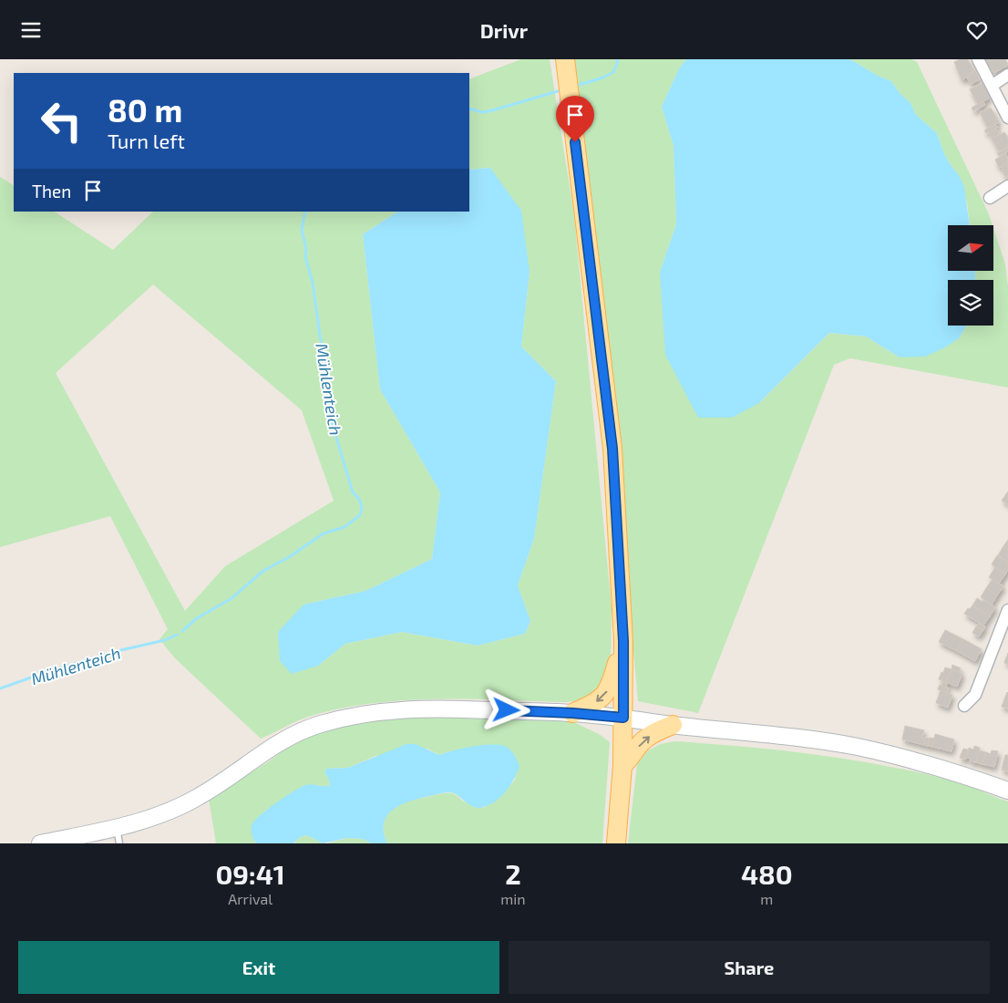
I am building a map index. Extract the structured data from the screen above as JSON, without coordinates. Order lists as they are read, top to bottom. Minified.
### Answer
{"water":["Mühlenteich"],"north":"right","page":{"header":"Drivr","turn":["80 m","Turn left"],"then":"Then","eta":["09:41","Arrival","2","min","480","m"],"buttons":["Exit","Share"]}}
